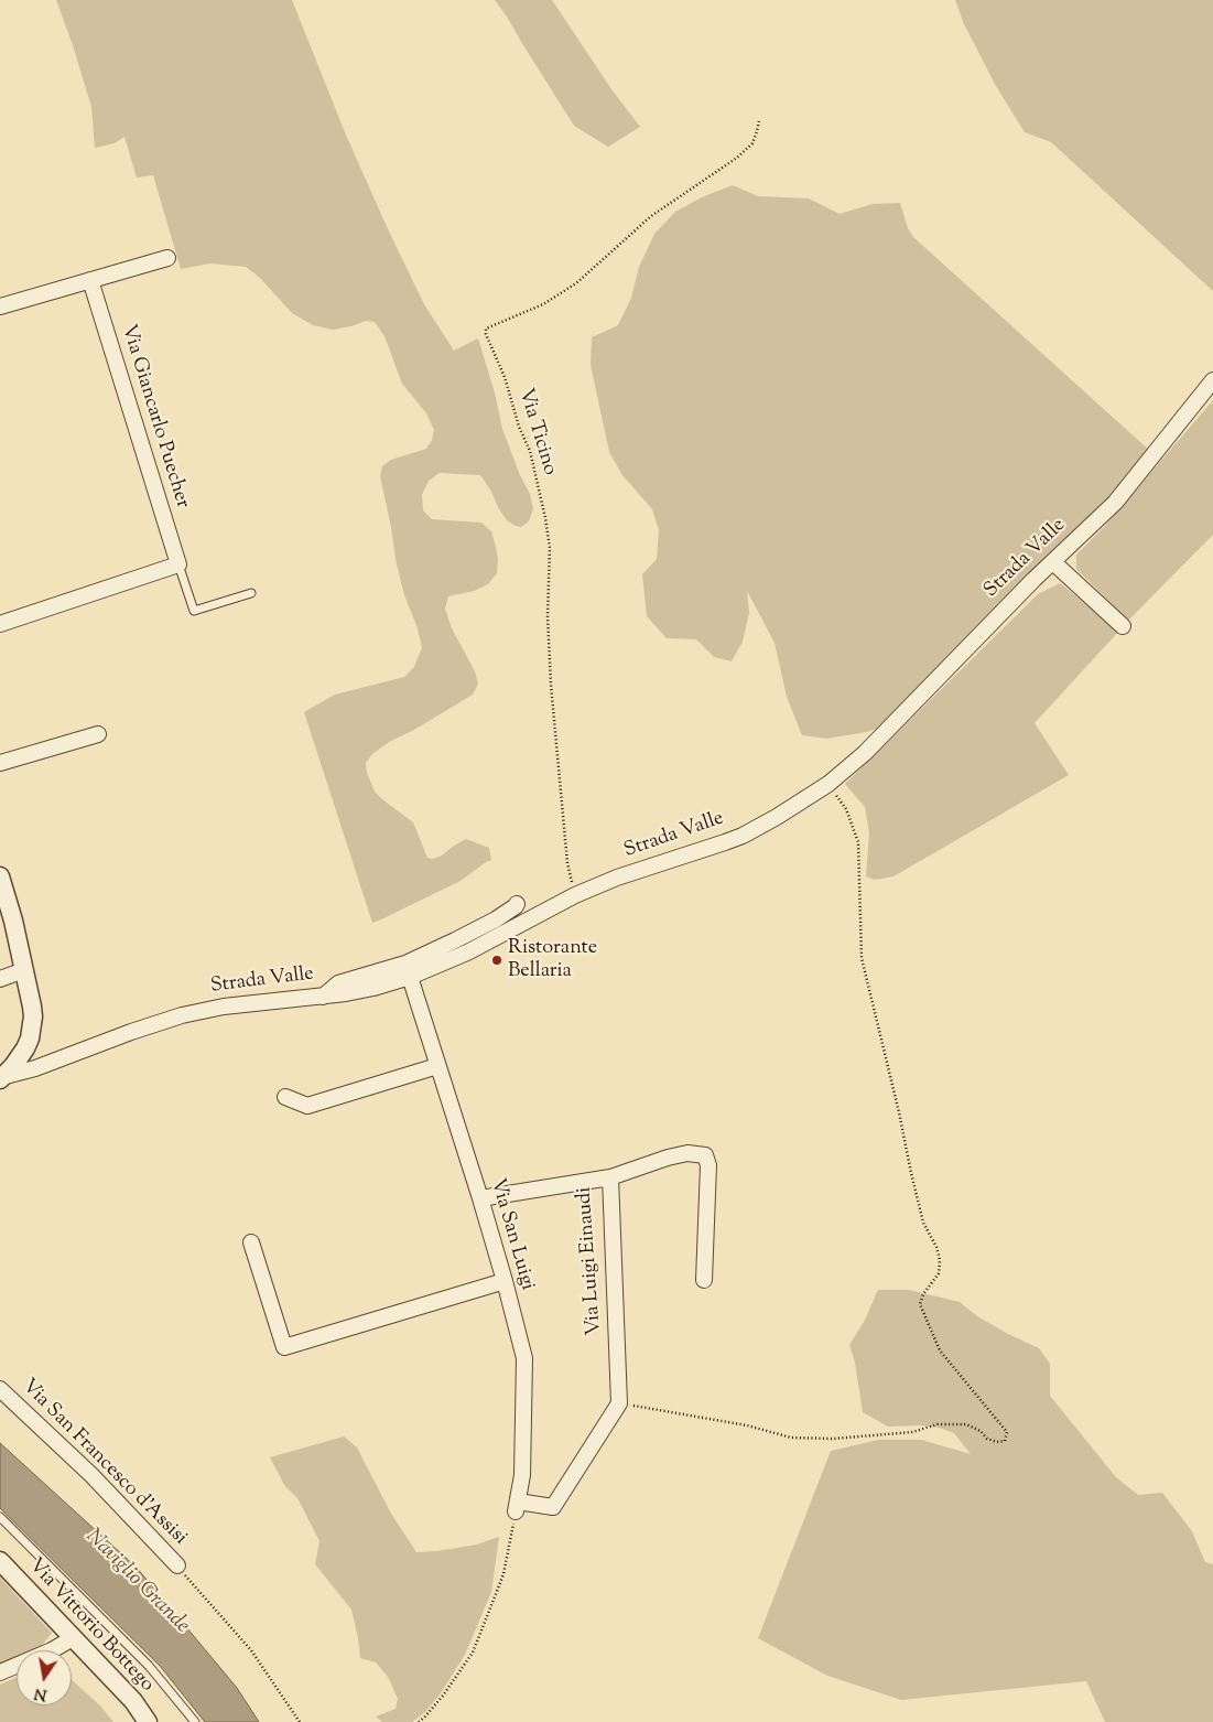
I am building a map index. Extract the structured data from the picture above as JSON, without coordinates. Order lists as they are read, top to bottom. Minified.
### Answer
{"streets":{"street":["Via Giancarlo Puecher","Strada Valle","Via San Luigi","Via Luigi Einaudi","Via San Francesco d'Assisi","Via Vittorio Bottego"],"path":["Via Ticino"]},"crossings":[["Via Ticino","Strada Valle"],["Strada Valle","Via San Luigi"],["Via San Luigi","Via Luigi Einaudi"]],"water":["Naviglio Grande"],"places":["Ristorante Bellaria"],"north":"bottom"}
